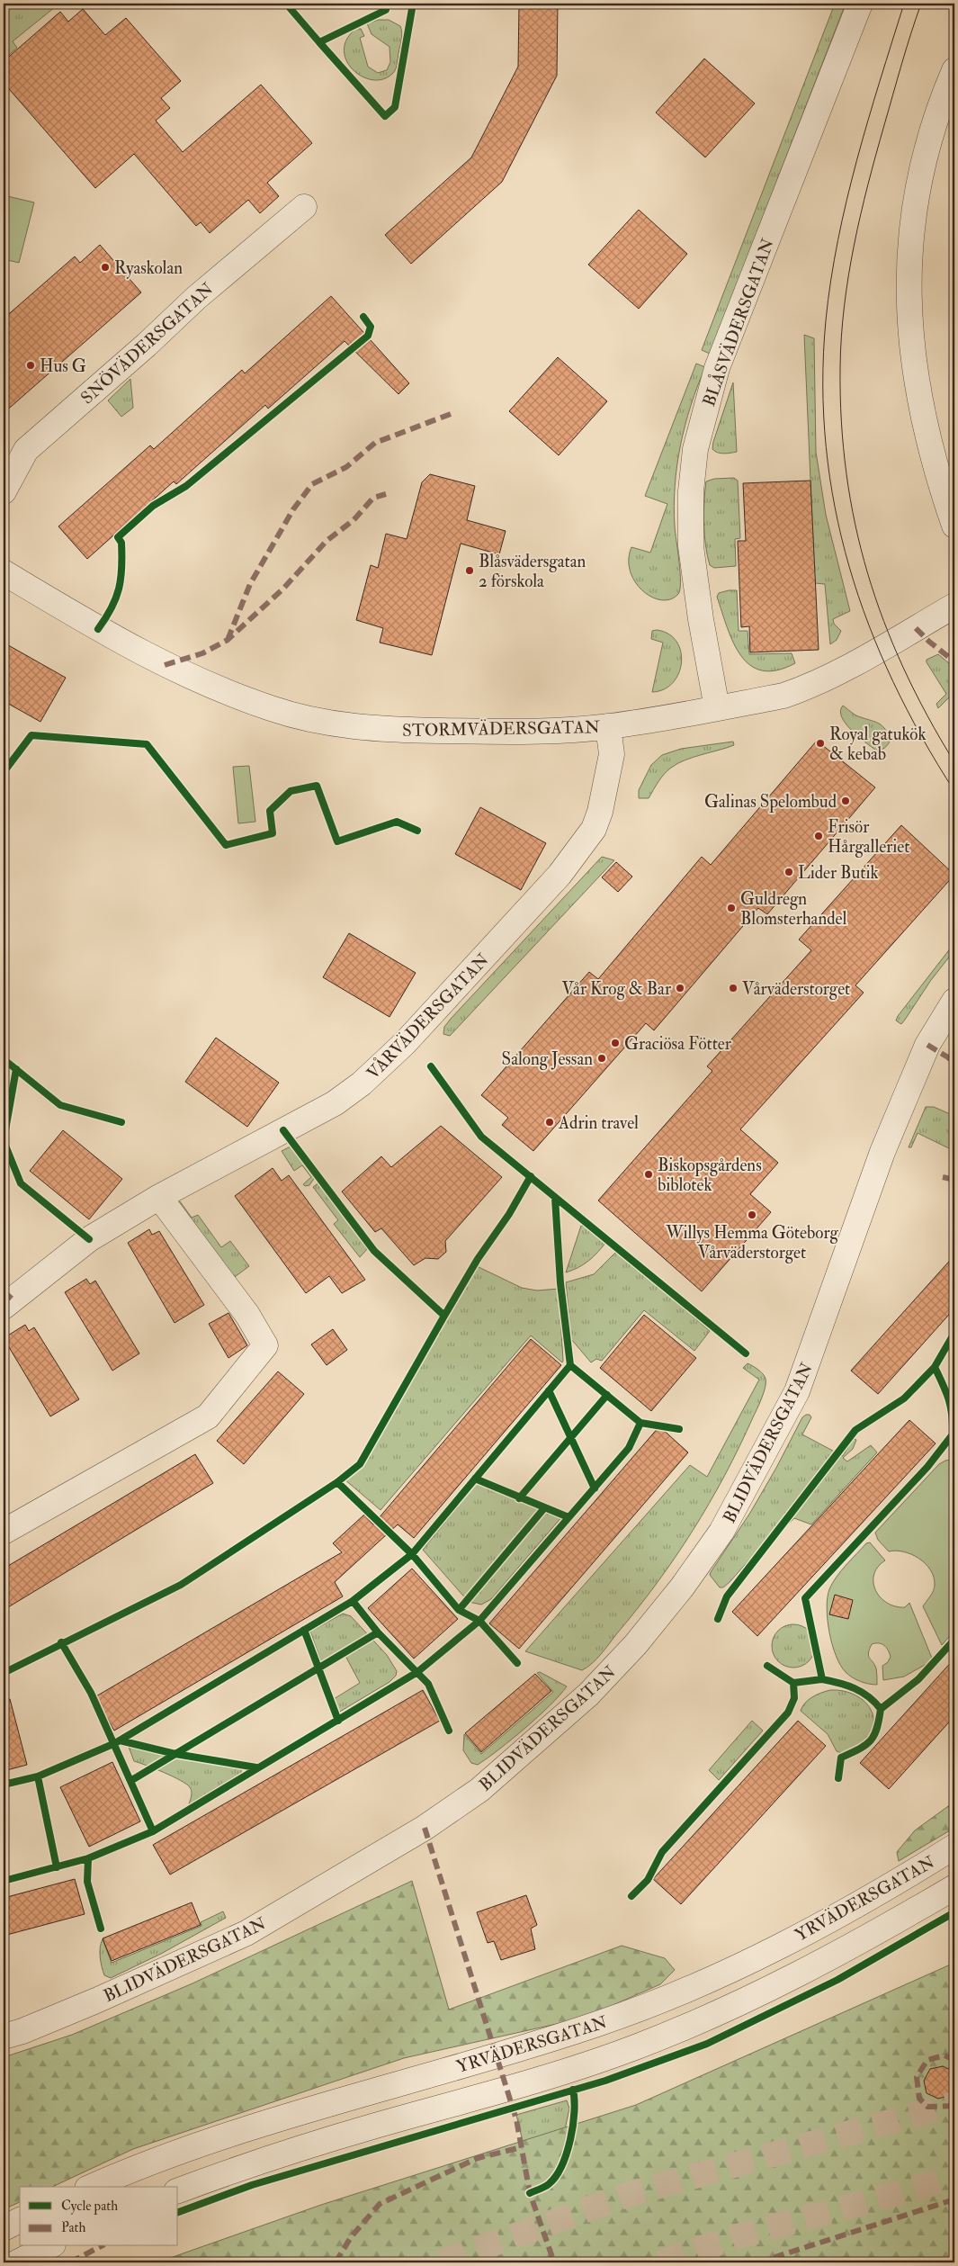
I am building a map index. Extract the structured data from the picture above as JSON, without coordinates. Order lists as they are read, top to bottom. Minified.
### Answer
{"streets":{"street":["BLÅSVÄDERSGATAN","SNÖVÄDERSGATAN","STORMVÄDERSGATAN","VÅRVÄDERSGATAN","BLIDVÄDERSGATAN","YRVÄDERSGATAN"]},"crossings":[["BLÅSVÄDERSGATAN","STORMVÄDERSGATAN"],["STORMVÄDERSGATAN","VÅRVÄDERSGATAN"]],"places":["Ryaskolan","Hus G","Blåsvädersgatan 2 förskola","Royal gatukök & kebab","Galinas Spelombud","Frisör Hårgalleriet","Lider Butik","Guldregn Blomsterhandel","Vår Krog & Bar","Vårväderstorget","Graciösa Fötter","Salong Jessan","Adrin travel","Biskopsgårdens biblotek","Willys Hemma Göteborg Vårväderstorget"],"legend":["Cycle path","Path"]}
